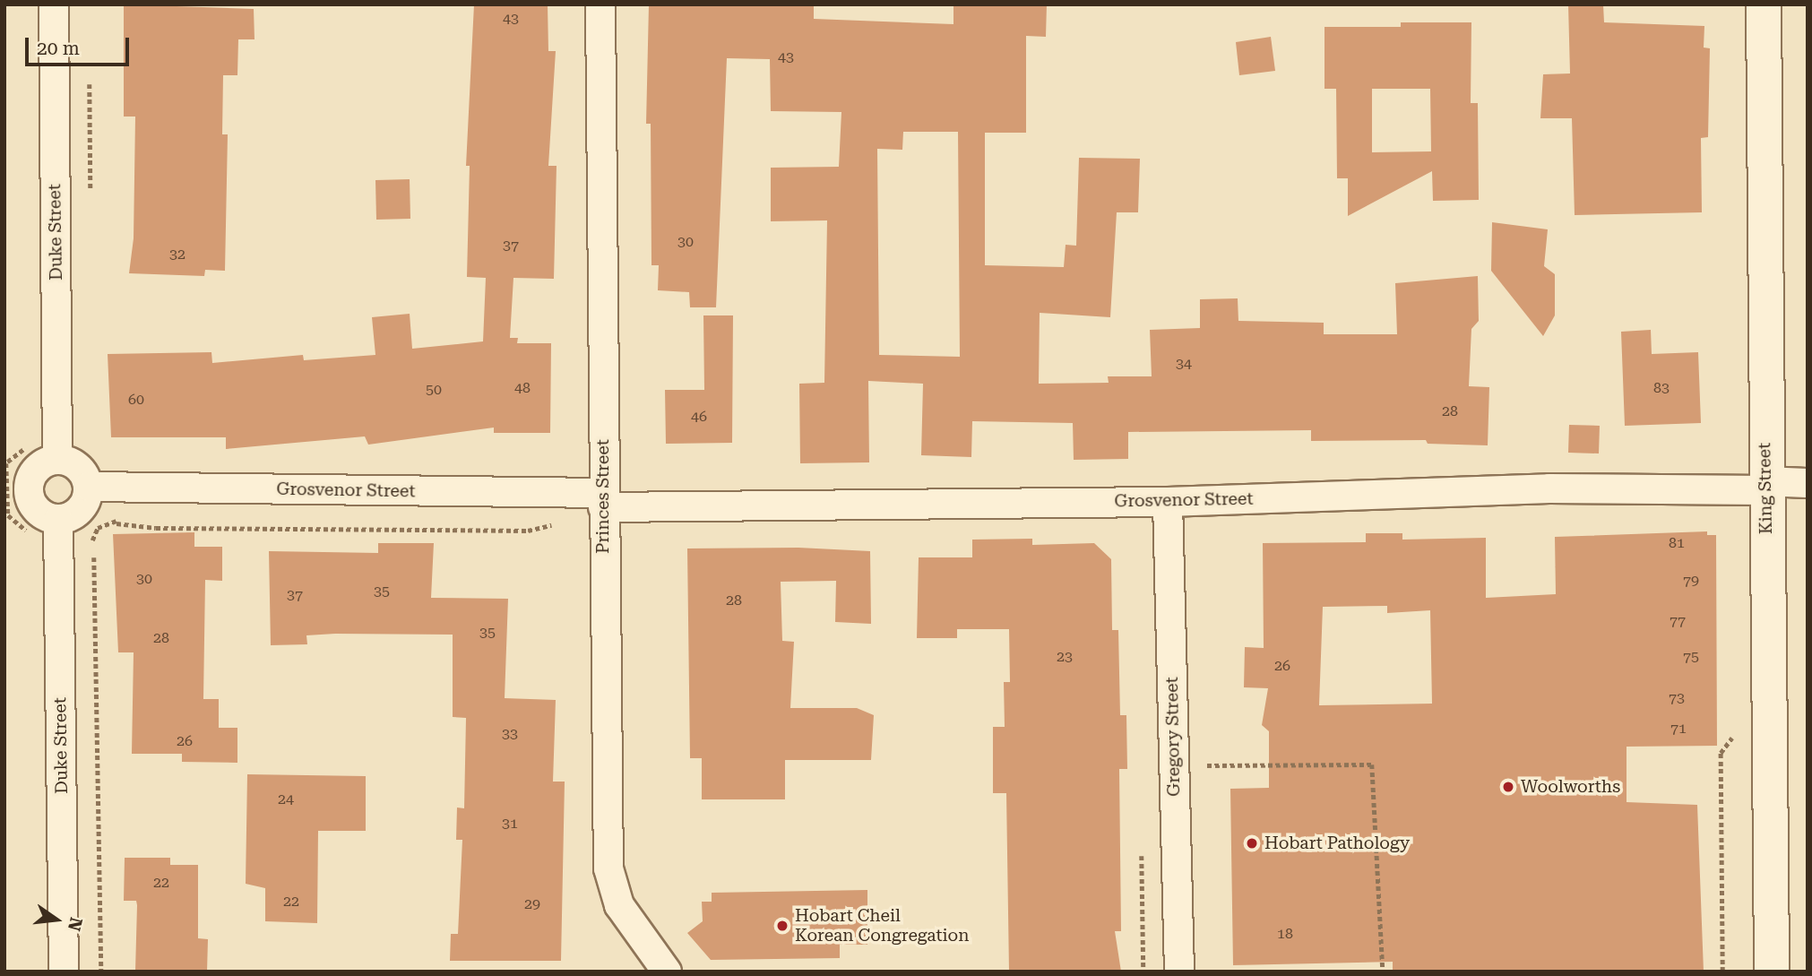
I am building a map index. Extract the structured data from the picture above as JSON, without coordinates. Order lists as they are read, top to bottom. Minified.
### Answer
{"streets":{"street":["Duke Street","King Street","Grosvenor Street","Princes Street","Gregory Street"]},"crossings":[["King Street","Grosvenor Street"],["Grosvenor Street","Princes Street"],["Grosvenor Street","Gregory Street"]],"places":["Woolworths","Hobart Pathology","Hobart Cheil Korean Congregation"],"house_numbers":["43","43","30","37","32","34","48","83","50","60","28","46","81","30","79","35","37","28","77","35","28","23","75","26","73","71","33","26","24","31","22","22","29","18"],"scale_bar":"20 m","north":"right"}
